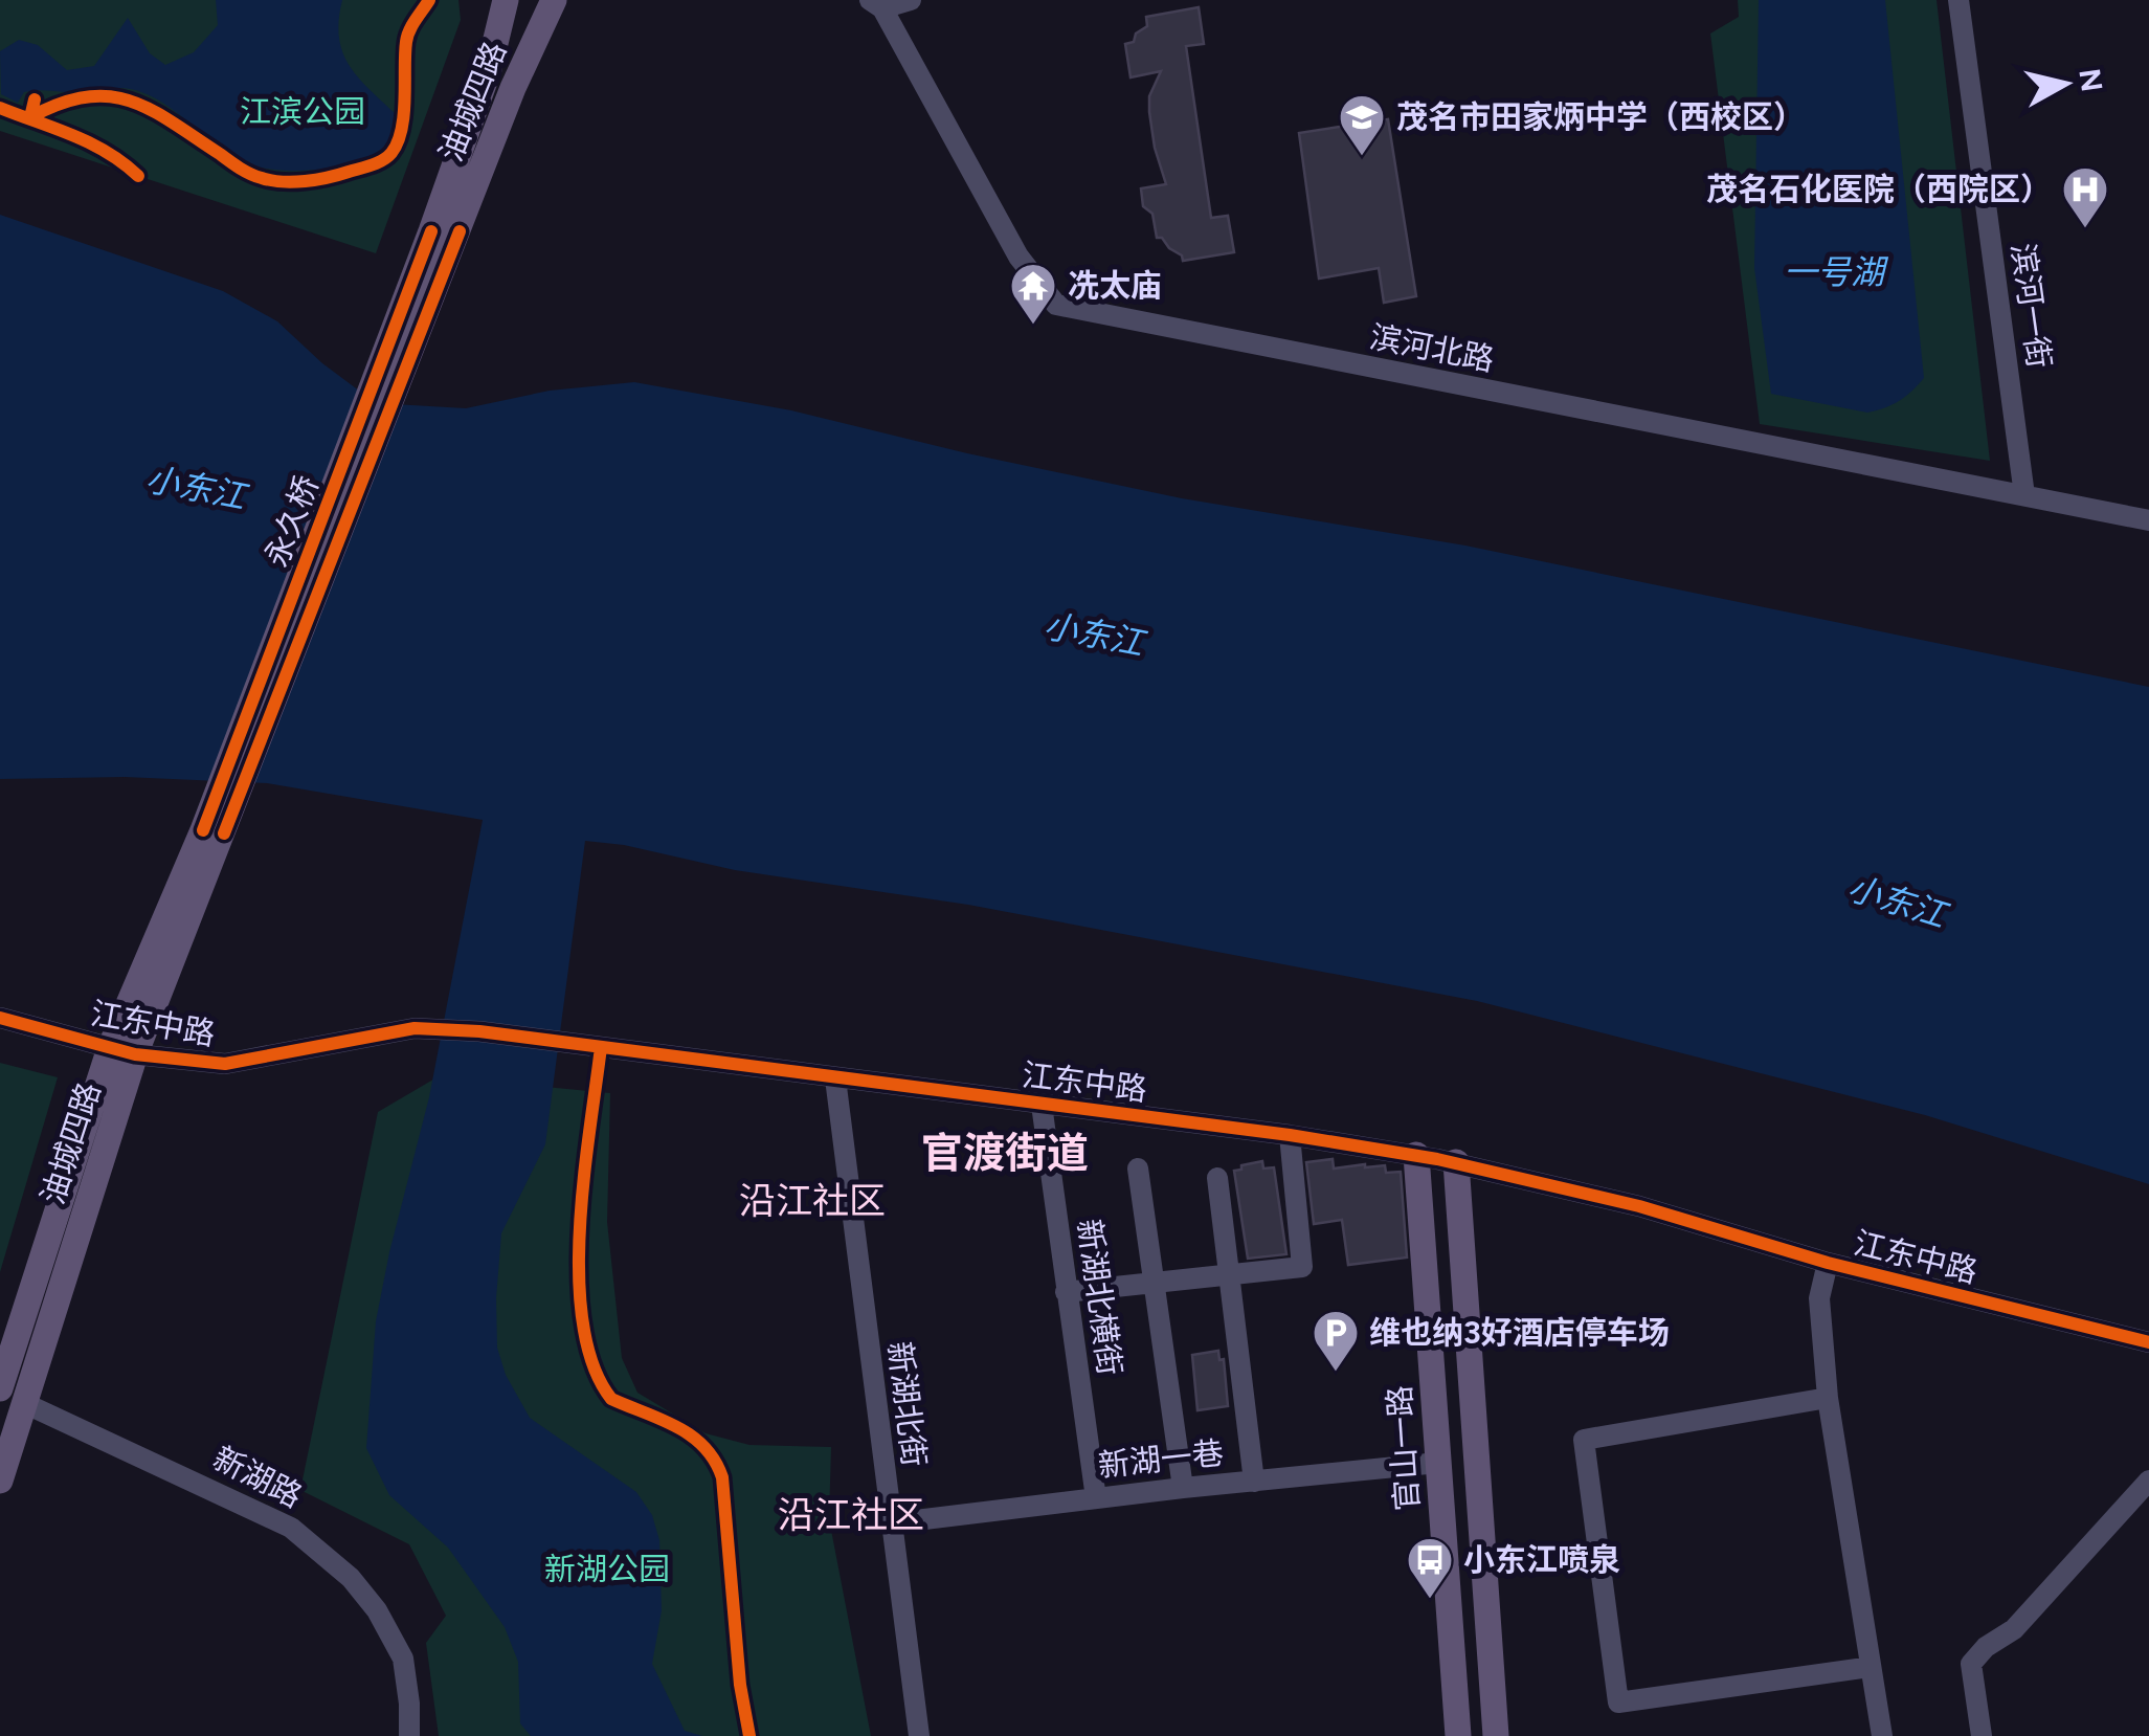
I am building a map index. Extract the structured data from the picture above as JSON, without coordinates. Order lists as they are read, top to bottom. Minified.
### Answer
{"streets":{"main road":["油城四路","永久桥","官山一路"],"street":["滨河一街","滨河北路","江东中路","新湖北横街","新湖北街","新湖一巷","新湖路"]},"crossings":[["油城四路","永久桥"],["油城四路","江东中路"],["油城四路","新湖路"],["滨河一街","滨河北路"],["江东中路","新湖北横街"],["江东中路","新湖北街"],["江东中路","官山一路"],["新湖北横街","新湖一巷"],["新湖北街","新湖一巷"],["官山一路","新湖一巷"]],"districts":["官渡街道","沿江社区","沿江社区"],"water":["一号湖","小东江"],"parks":["江滨公园","新湖公园"],"places":{"school or university":["茂名市田家炳中学（西校区）"],"hospital":["茂名石化医院（西院区）"],"temple":["冼太庙"],"parking":["维也纳3好酒店停车场"],"bus stop":["小东江喷泉"]},"north":"right"}
